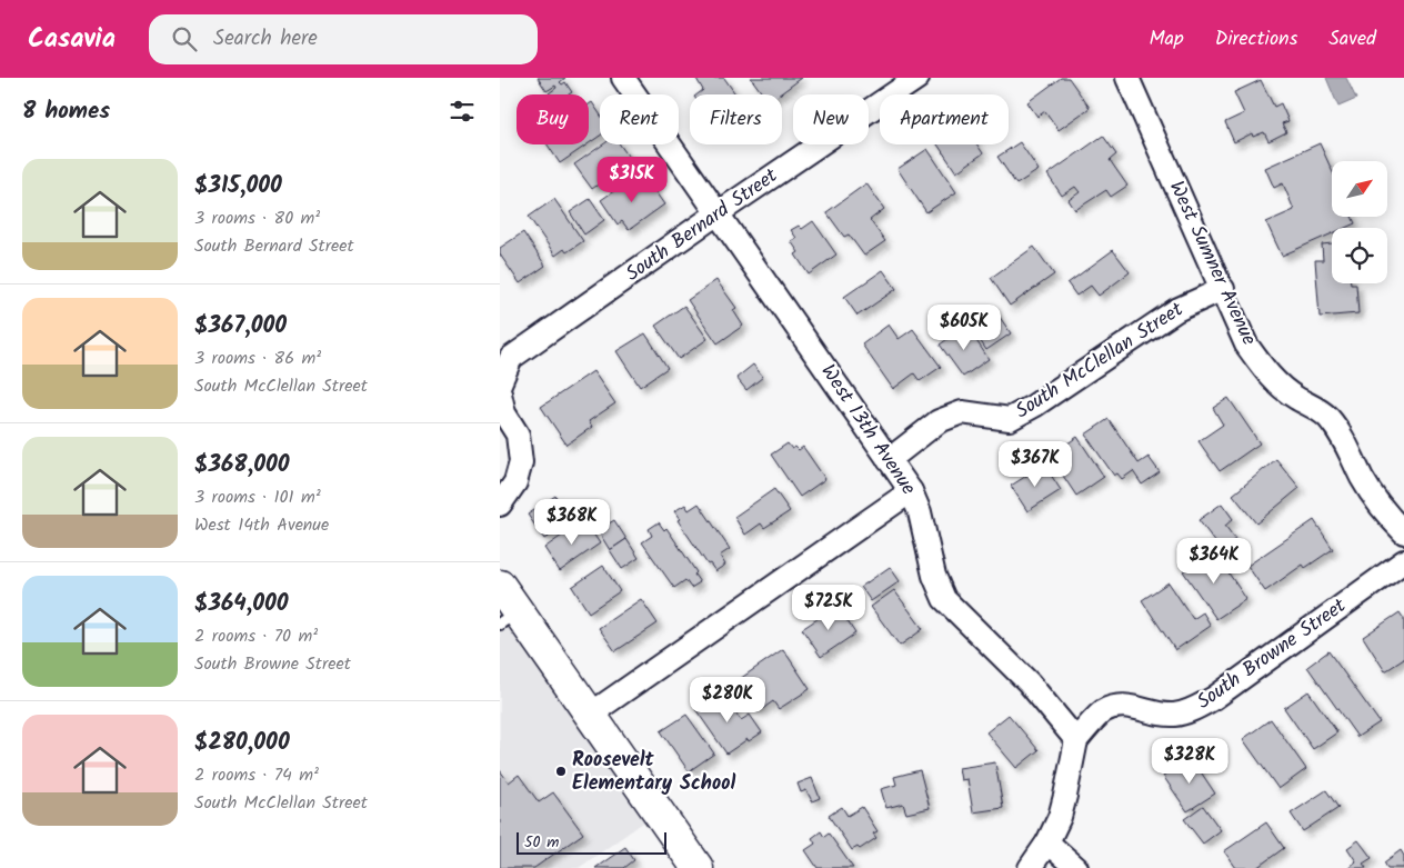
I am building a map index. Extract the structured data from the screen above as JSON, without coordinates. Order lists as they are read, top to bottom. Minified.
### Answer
{"streets":{"street":["South Bernard Street","West Sumner Avenue","South McClellan Street","West 13th Avenue","South Browne Street"]},"crossings":[["South Bernard Street","West 13th Avenue"],["West Sumner Avenue","South McClellan Street"],["South McClellan Street","West 13th Avenue"],["West 13th Avenue","South Browne Street"]],"places":["Roosevelt Elementary School"],"scale_bar":"50 m","north":"top right","page":{"header":"Casavia","search":"Search here","nav":["Map","Directions","Saved"],"heading":"8 homes","chip":["Buy","Rent","Filters","New","Apartment"],"list":[{"name":"$315,000","note":"3 rooms · 80 m² · South Bernard Street"},{"name":"$367,000","note":"3 rooms · 86 m² · South McClellan Street"},{"name":"$368,000","note":"3 rooms · 101 m² · West 14th Avenue"},{"name":"$364,000","note":"2 rooms · 70 m² · South Browne Street"},{"name":"$280,000","note":"2 rooms · 74 m² · South McClellan Street"}],"price":["$315K","$605K","$367K","$368K","$364K","$725K","$280K","$328K"],"scale":"50 m"}}
